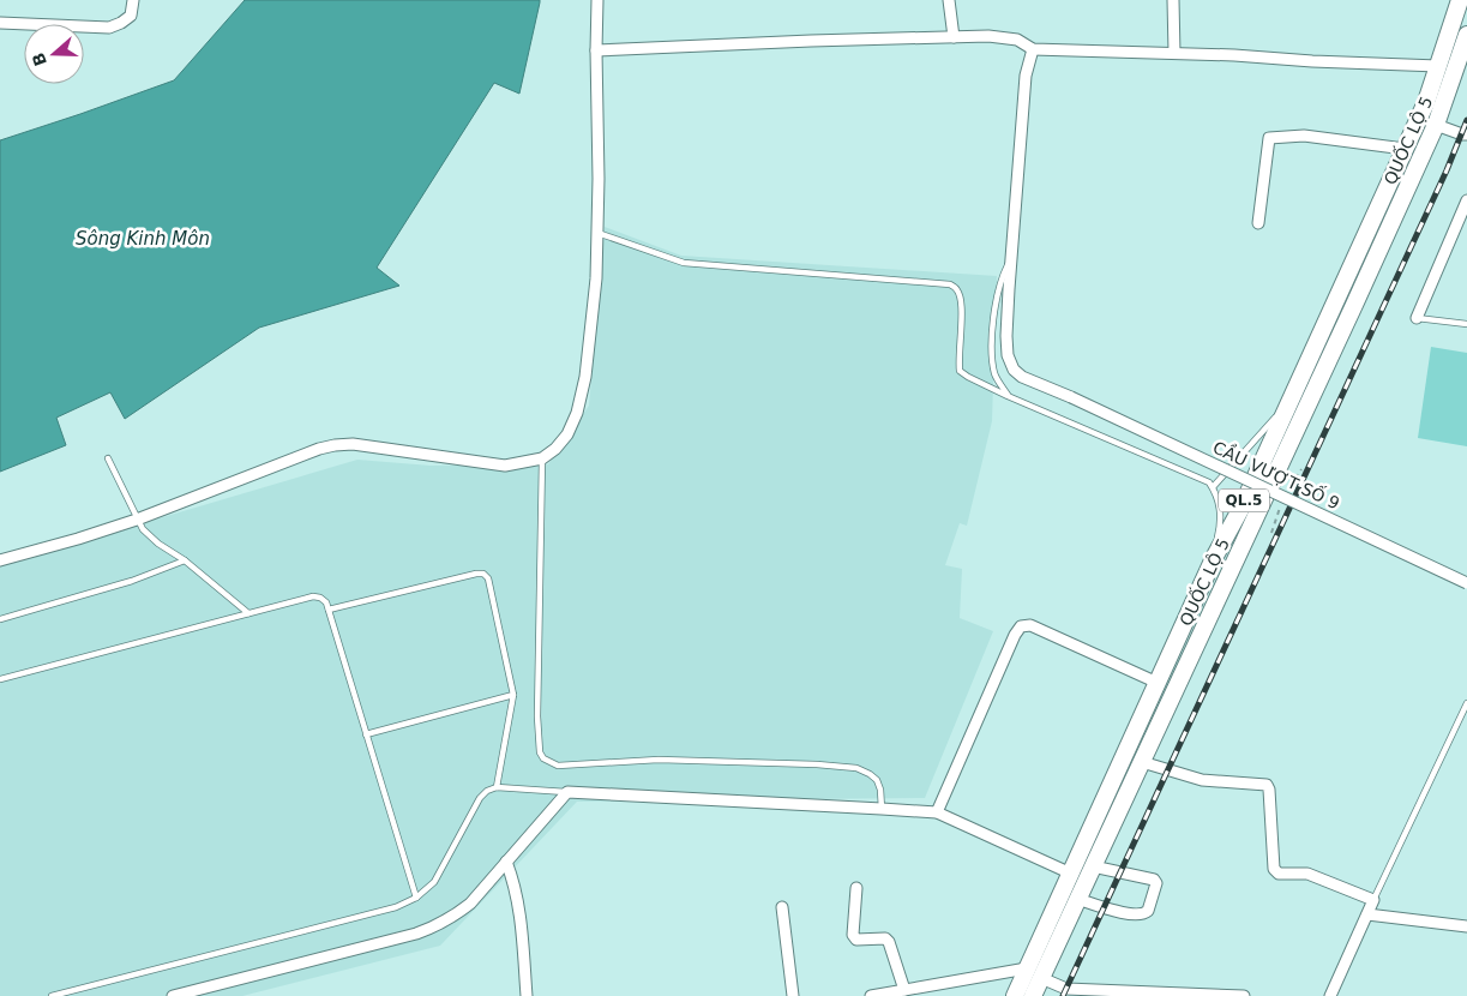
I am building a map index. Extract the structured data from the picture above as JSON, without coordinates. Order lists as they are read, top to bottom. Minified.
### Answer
{"streets":{"highway":["QUỐC LỘ 5","QL.5"],"street":["CẦU VƯỢT SỐ 9"]},"water":["Sông Kinh Môn"],"north":"left"}
